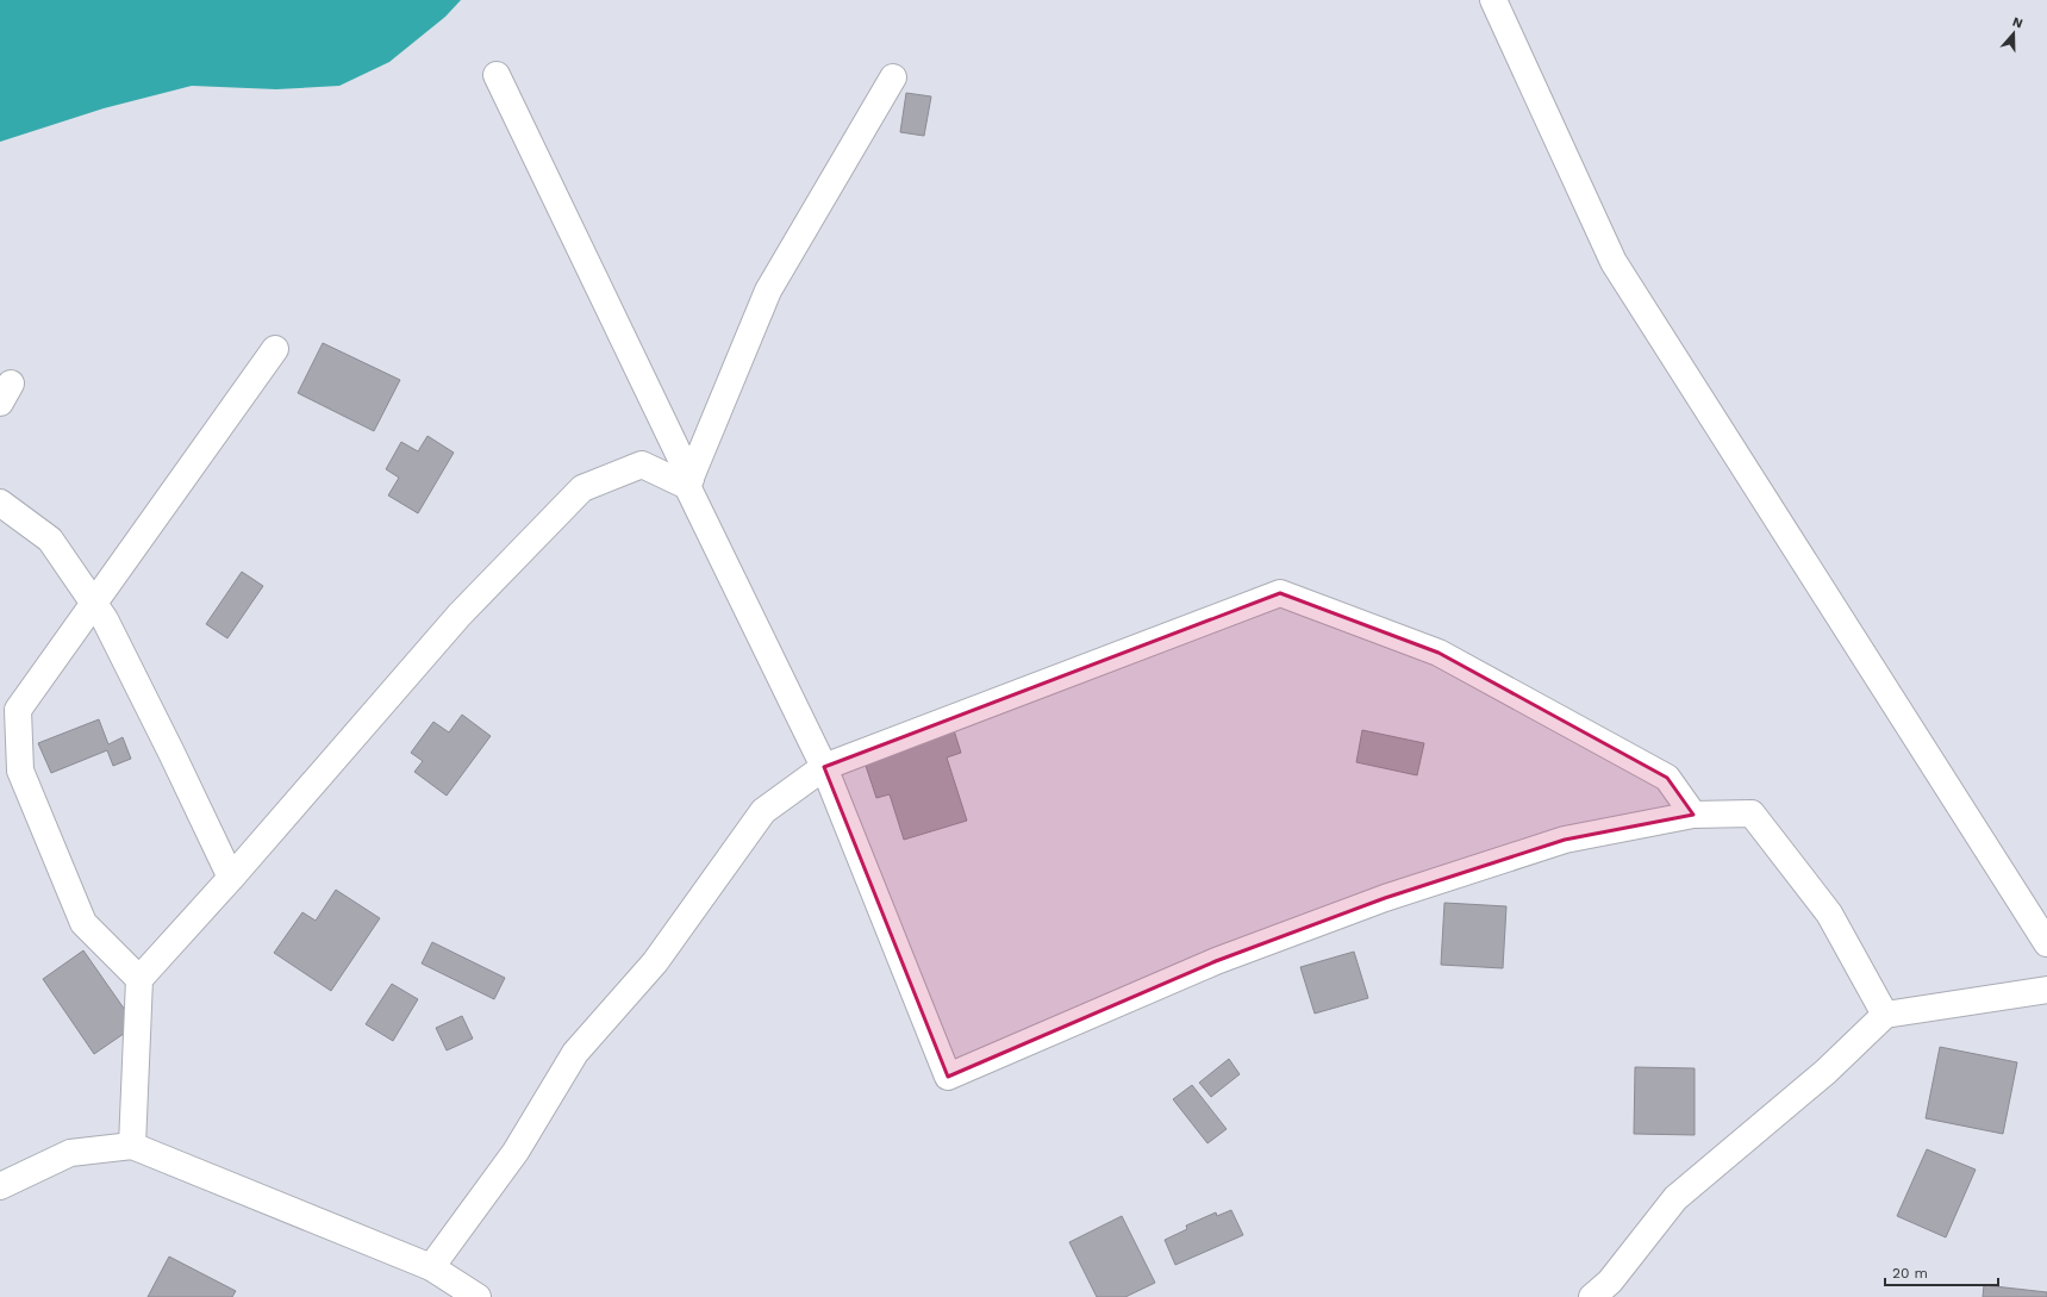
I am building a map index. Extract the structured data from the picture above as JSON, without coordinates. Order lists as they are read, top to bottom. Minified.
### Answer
{"scale_bar":"20 m","north":"top"}
